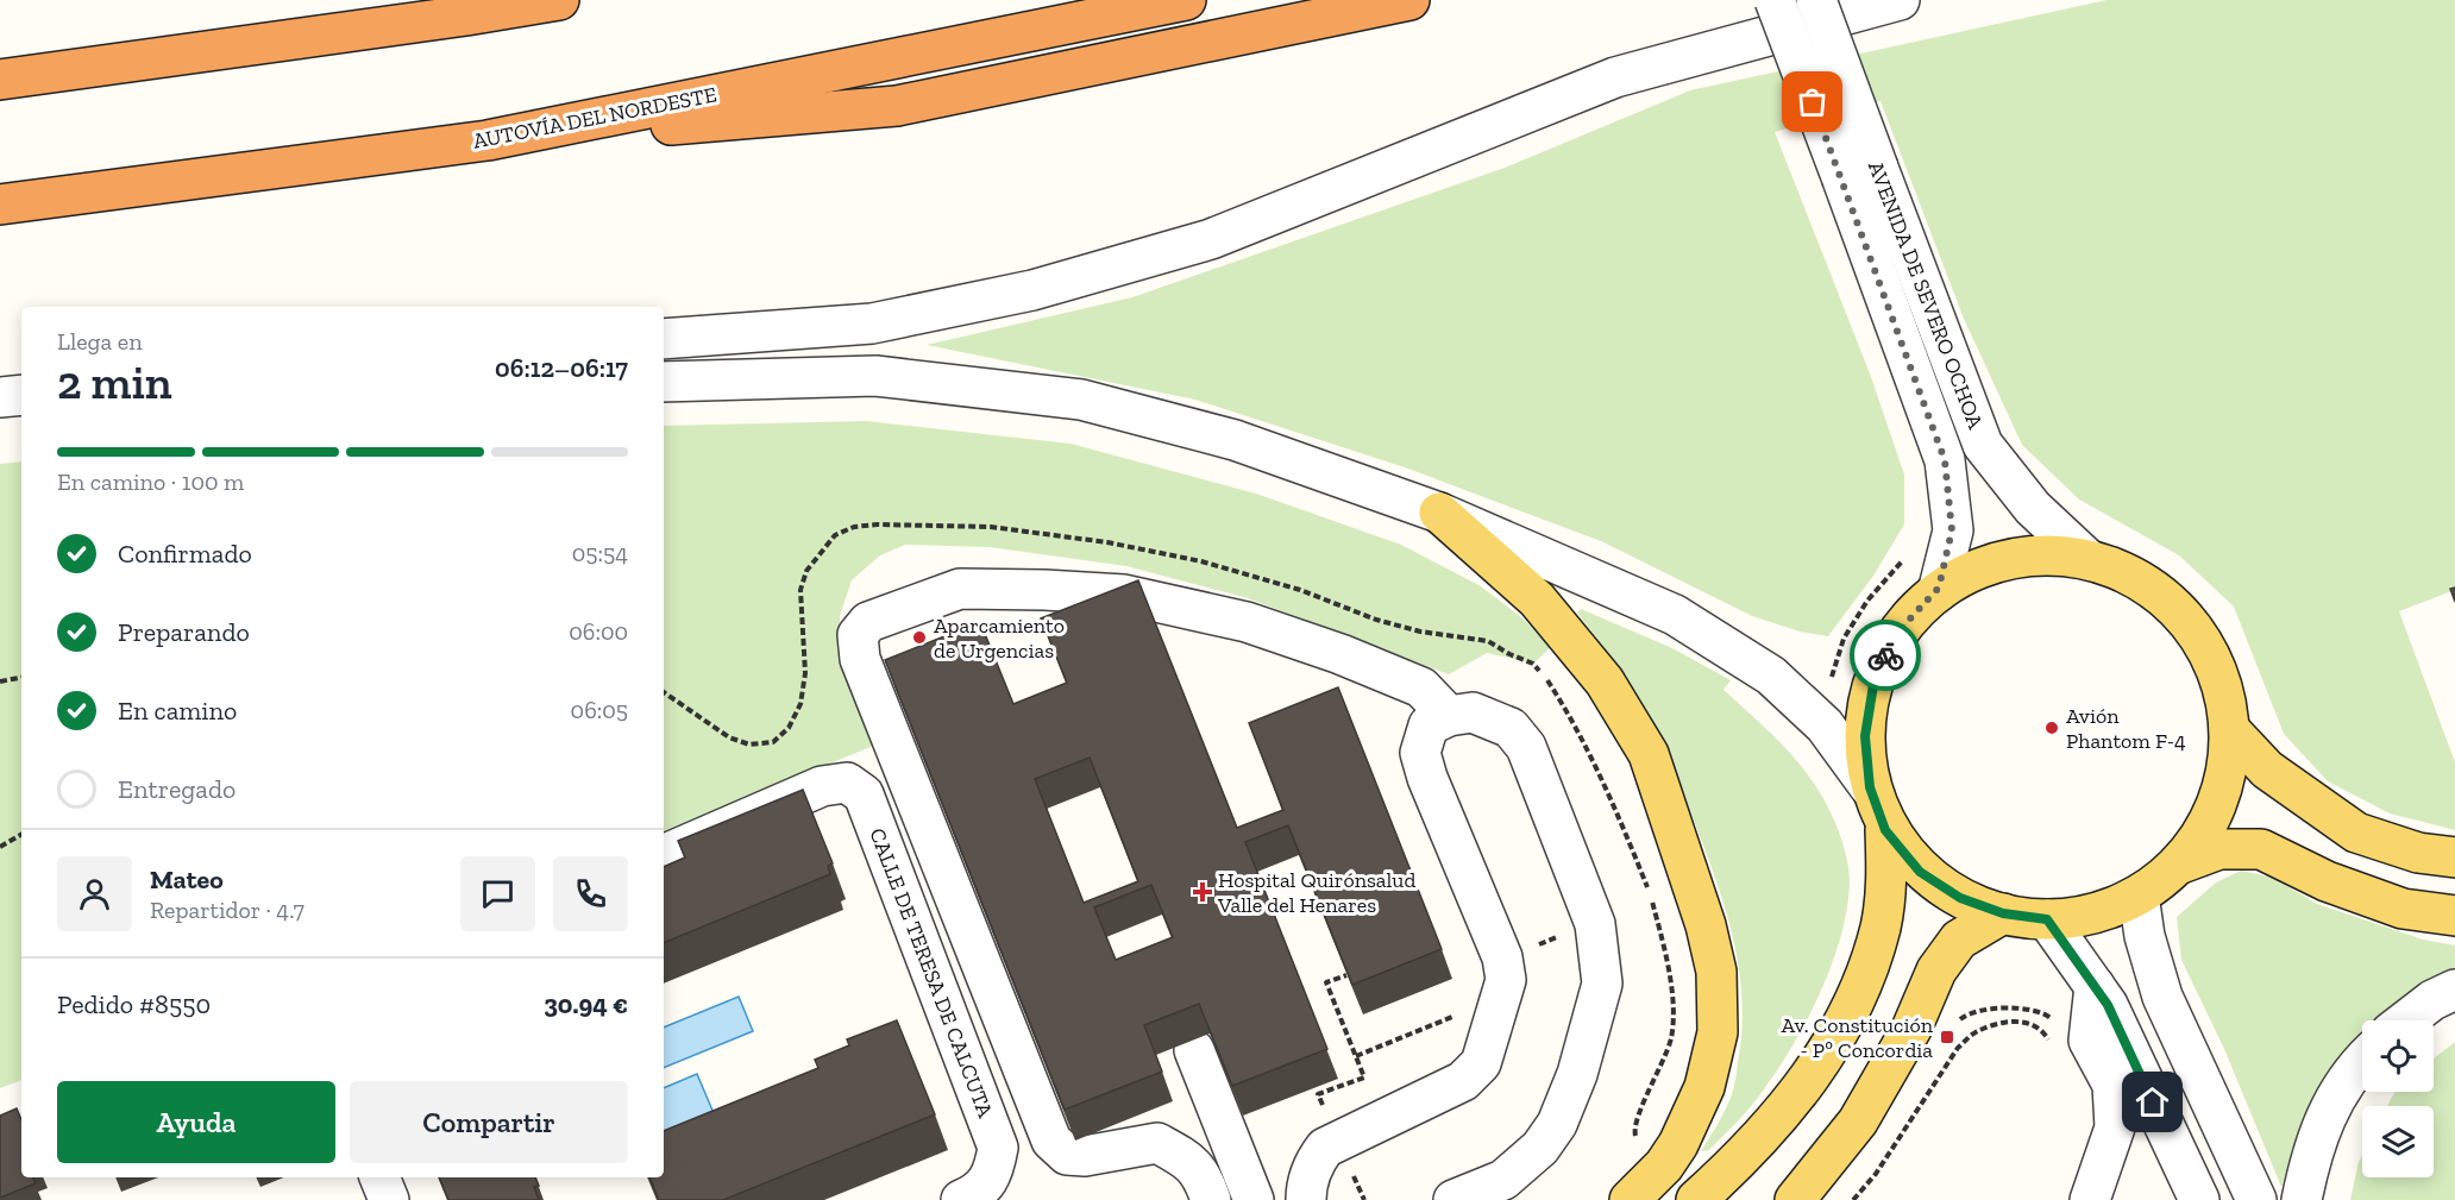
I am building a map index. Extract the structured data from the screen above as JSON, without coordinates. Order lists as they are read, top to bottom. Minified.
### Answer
{"streets":{"highway":["AUTOVÍA DEL NORDESTE"],"street":["AVENIDA DE SEVERO OCHOA","CALLE DE TERESA DE CALCUTA"]},"places":{"other":["Aparcamiento de Urgencias","Avión Phantom F-4"],"health":["Hospital Quirónsalud Valle del Henares"],"transit":["Av. Constitución - Pº Concordia"]},"page":{"heading":["2 min","Llega en","06:12–06:17"],"panel":["Mateo","Repartidor · 4.7","Pedido #8550","30.94 €"],"bar":"En camino · 100 m","list":[["Confirmado","05:54"],["Preparando","06:00"],["En camino","06:05"],"Entregado"],"buttons":["Ayuda","Compartir"]}}
